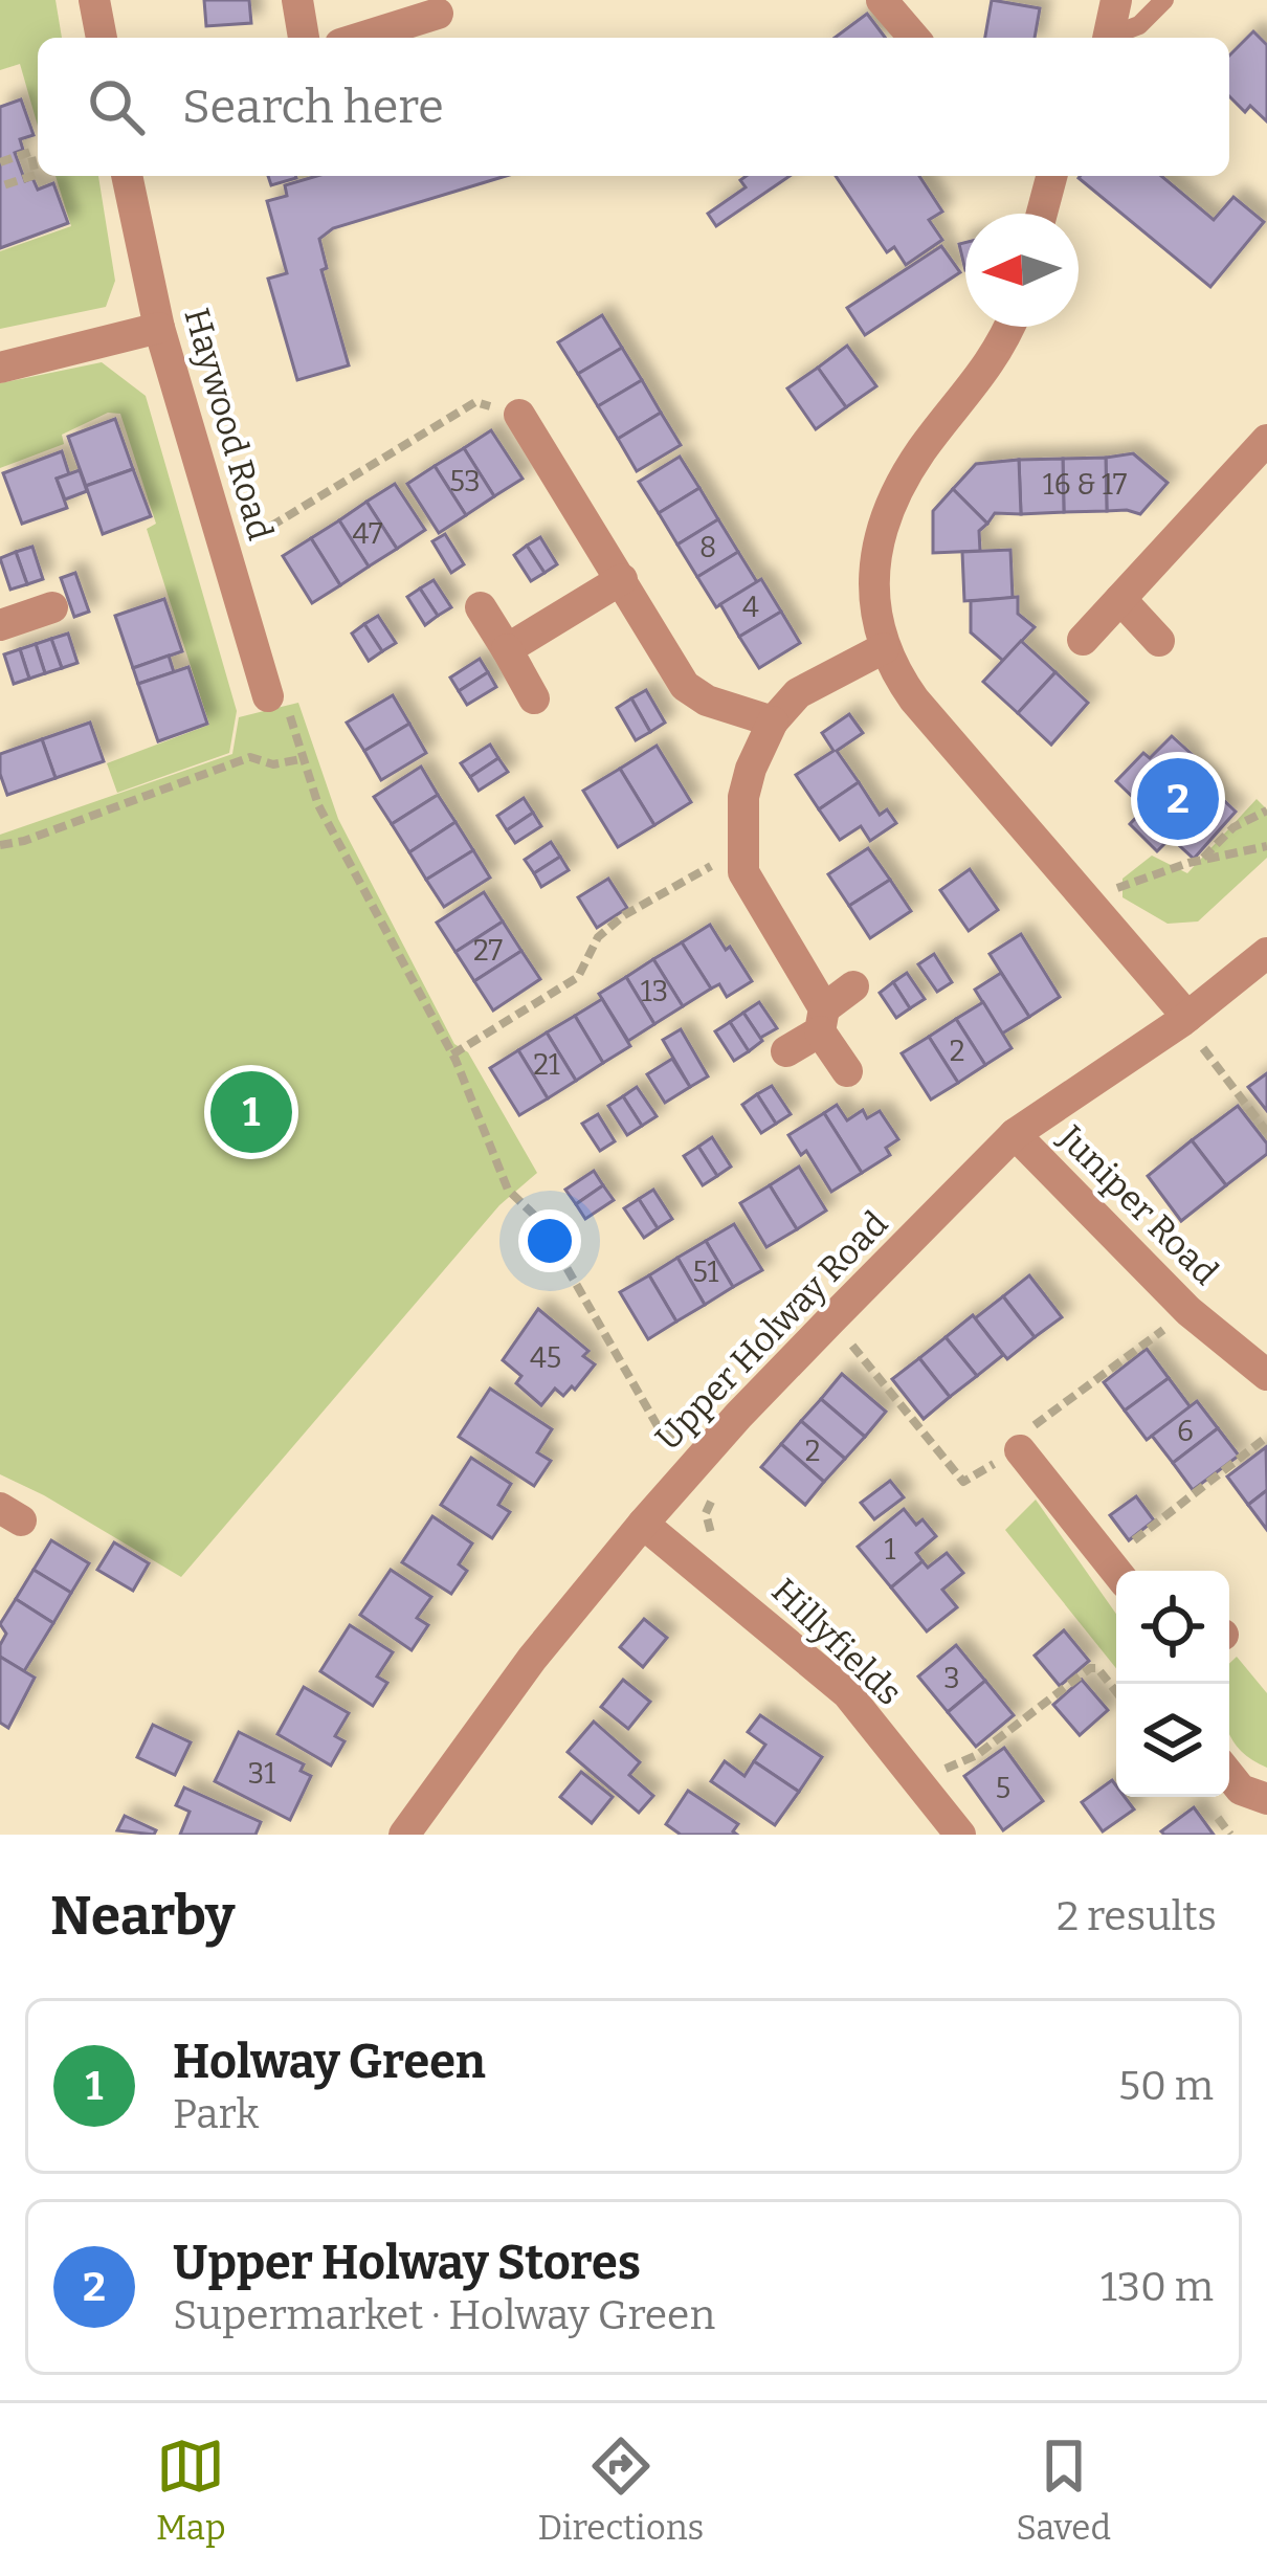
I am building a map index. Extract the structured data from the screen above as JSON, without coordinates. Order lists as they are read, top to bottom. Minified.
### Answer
{"streets":{"street":["Haywood Road","Juniper Road","Upper Holway Road","Hillyfields"]},"crossings":[["Juniper Road","Upper Holway Road"],["Upper Holway Road","Hillyfields"]],"house_numbers":["53","16 & 17","47","8","4","27","13","2","21","51","45","6","2","1","3","31","5"],"north":"left","page":{"search":"Search here","pins":["2","1"],"heading":["Nearby","2 results"],"list":[{"mark":"1","name":"Holway Green","note":"Park","value":"50 m"},{"mark":"2","name":"Upper Holway Stores","note":"Supermarket · Holway Green","value":"130 m"}],"nav":["Map","Directions","Saved"]}}
